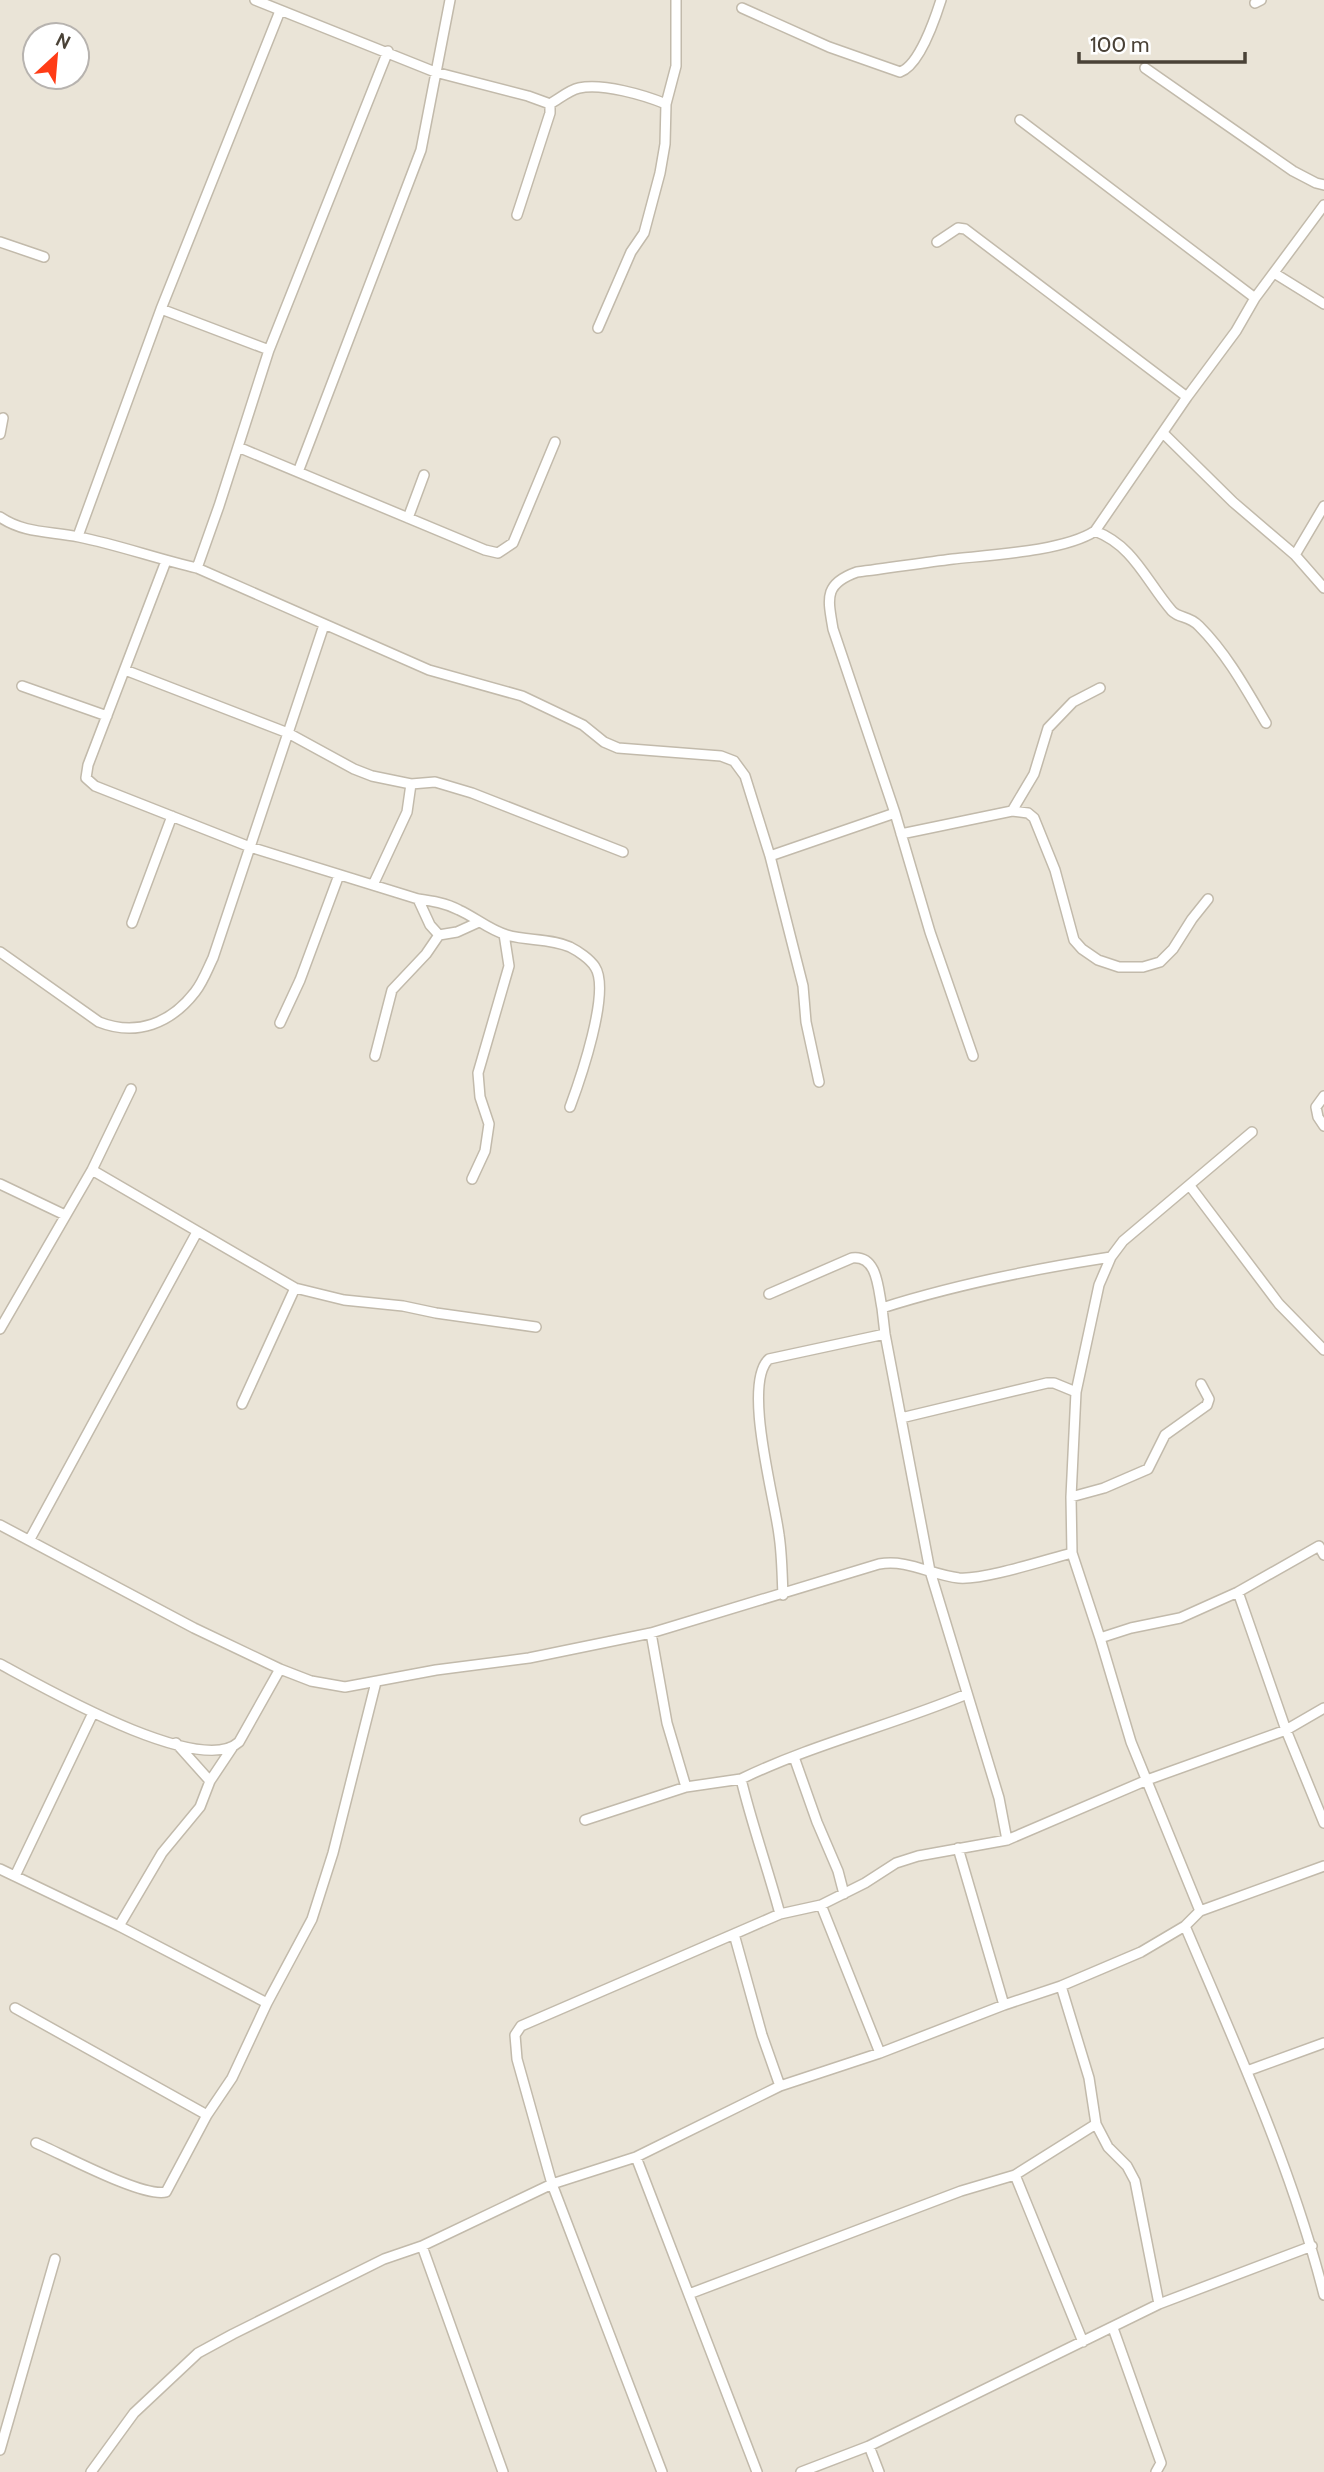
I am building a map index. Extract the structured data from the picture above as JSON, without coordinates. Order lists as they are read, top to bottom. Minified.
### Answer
{"scale_bar":"100 m","north":"top right"}
